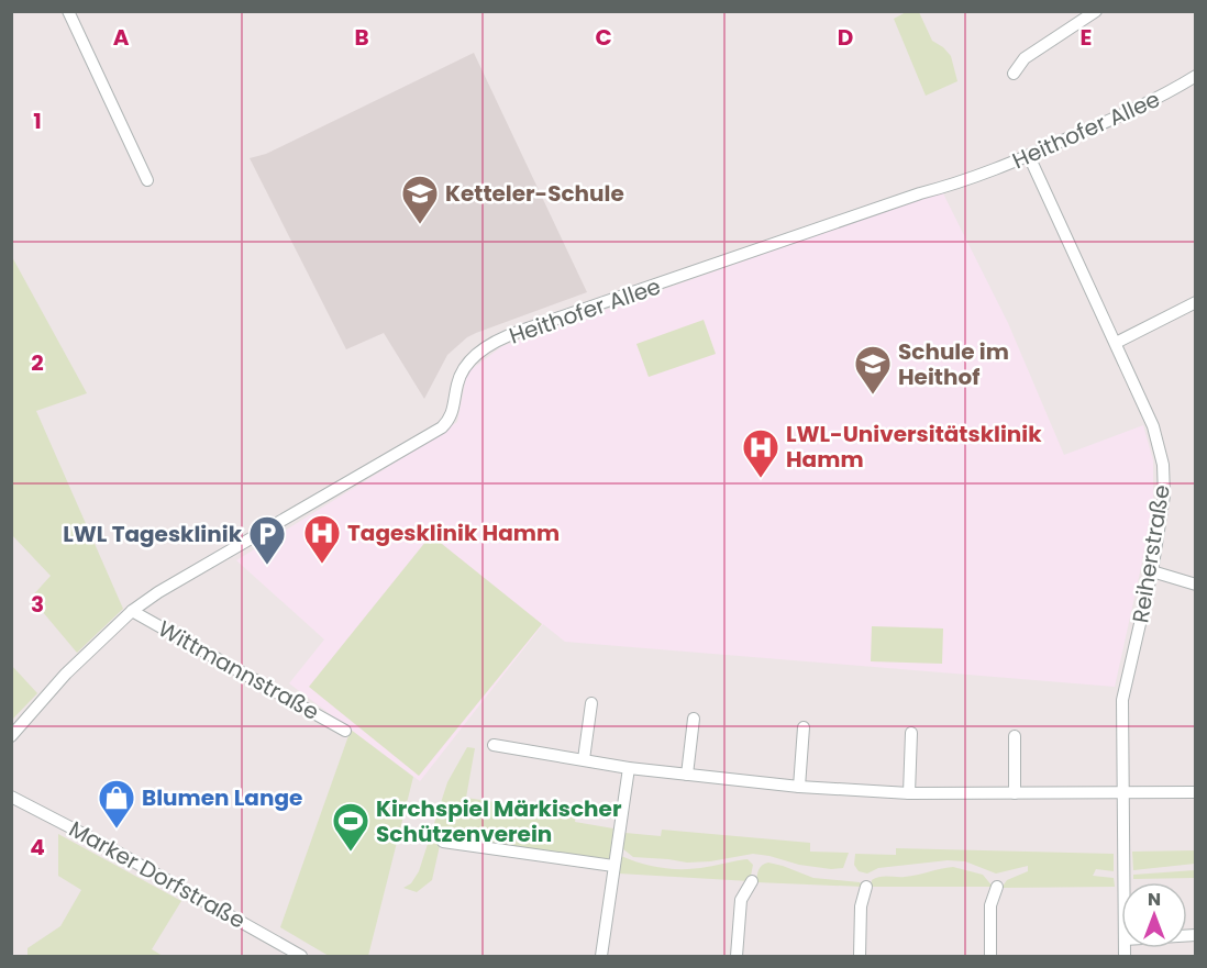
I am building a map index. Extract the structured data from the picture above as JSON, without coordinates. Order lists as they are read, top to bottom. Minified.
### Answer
{"streets":{"street":["Heithofer Allee","Reiherstraße","Wittmannstraße","Marker Dorfstraße"]},"crossings":[["Heithofer Allee","Reiherstraße"],["Heithofer Allee","Wittmannstraße"]],"places":{"school or university":["Ketteler-Schule","Schule im Heithof"],"hospital":["LWL-Universitätsklinik Hamm","Tagesklinik Hamm"],"parking":["LWL Tagesklinik"],"shop":["Blumen Lange"],"sports":["Kirchspiel Märkischer Schützenverein"]},"north":"top","grid":{"columns":["A","B","C","D","E"],"rows":["1","2","3","4"]}}
